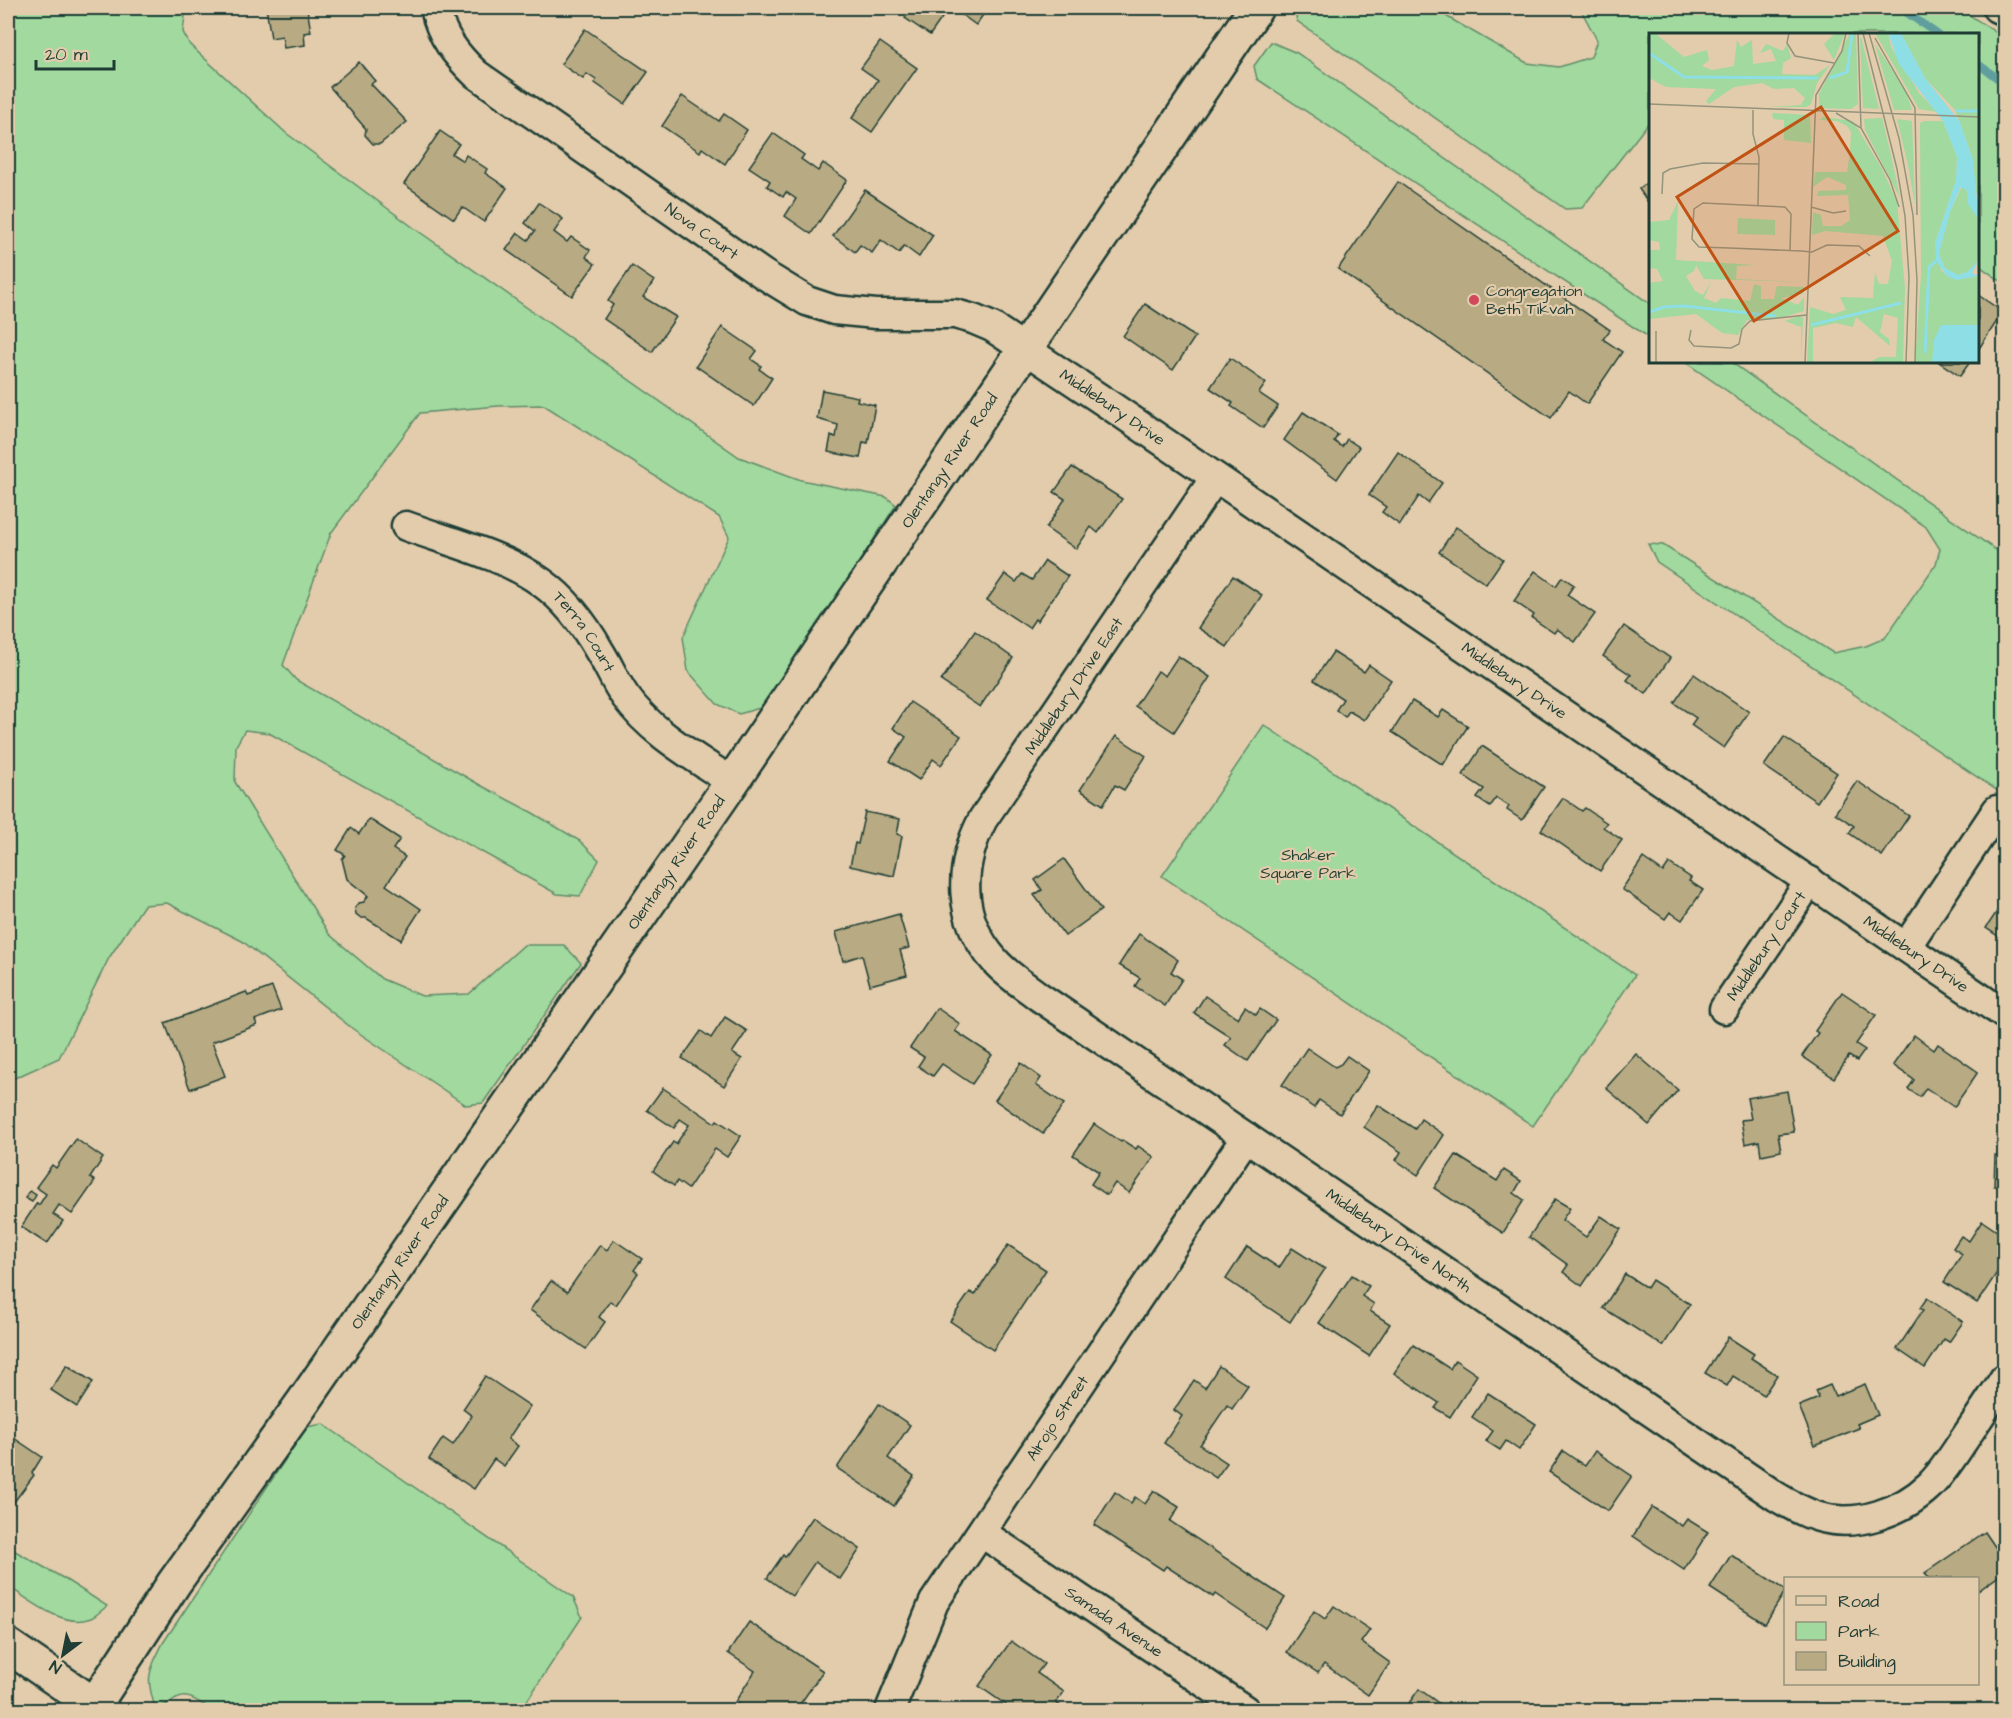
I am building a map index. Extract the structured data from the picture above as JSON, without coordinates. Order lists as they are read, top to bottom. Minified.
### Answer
{"streets":{"main road":["Olentangy River Road"],"street":["Nova Court","Middlebury Drive","Terra Court","Middlebury Drive East","Middlebury Court","Middlebury Drive North","Alrojo Street","Samada Avenue"]},"crossings":[["Nova Court","Middlebury Drive"],["Nova Court","Olentangy River Road"],["Middlebury Drive","Olentangy River Road"],["Middlebury Drive","Middlebury Drive East"],["Middlebury Drive","Middlebury Court"],["Olentangy River Road","Terra Court"],["Middlebury Drive East","Middlebury Drive North"],["Middlebury Drive North","Alrojo Street"],["Alrojo Street","Samada Avenue"]],"parks":["Shaker Square Park"],"places":["Congregation Beth Tikvah"],"legend":["Road","Park","Building"],"scale_bar":"20 m","north":"bottom left"}
